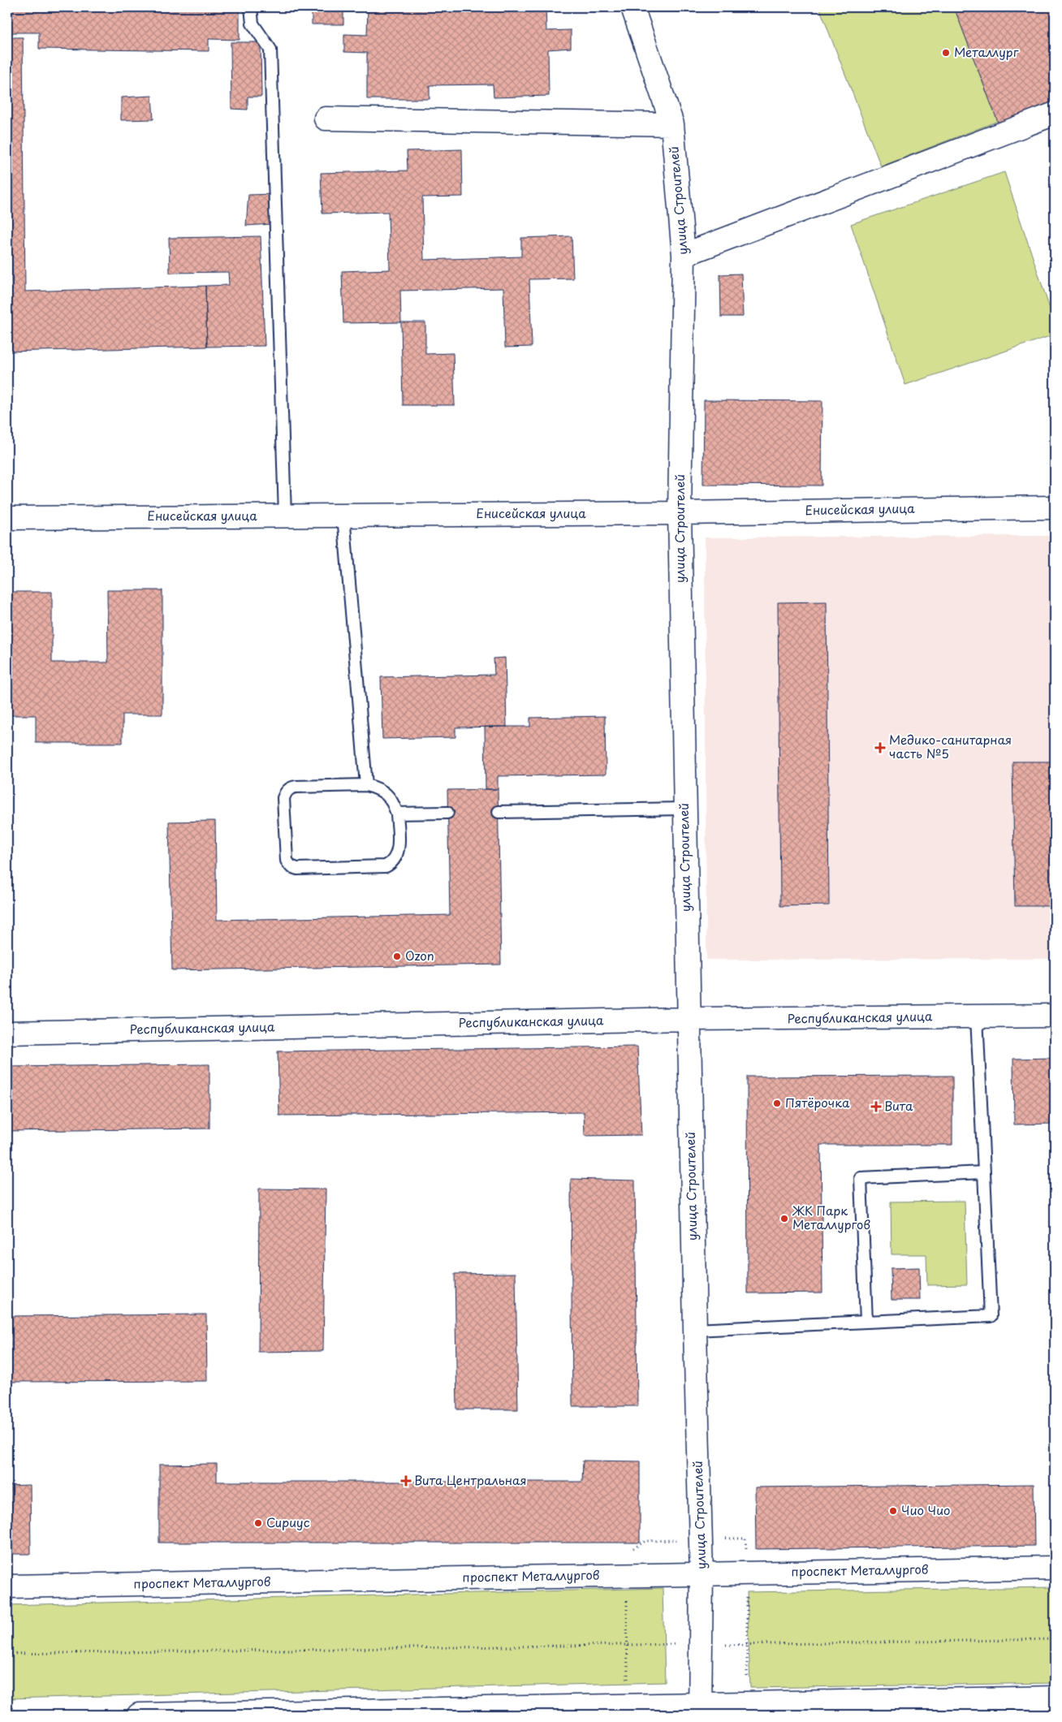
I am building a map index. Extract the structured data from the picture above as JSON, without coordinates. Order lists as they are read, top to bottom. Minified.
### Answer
{"streets":{"street":["улица Строителей","Енисейская улица","Республиканская улица","проспект Металлургов"]},"crossings":[["улица Строителей","Енисейская улица"],["улица Строителей","Республиканская улица"],["улица Строителей","проспект Металлургов"]],"places":{"other":["Металлург","Ozon","Пятёрочка","ЖК Парк Металлургов","Чио Чио","Сириус"],"health":["Медико-санитарная часть №5","Вита","Вита Центральная"]}}
